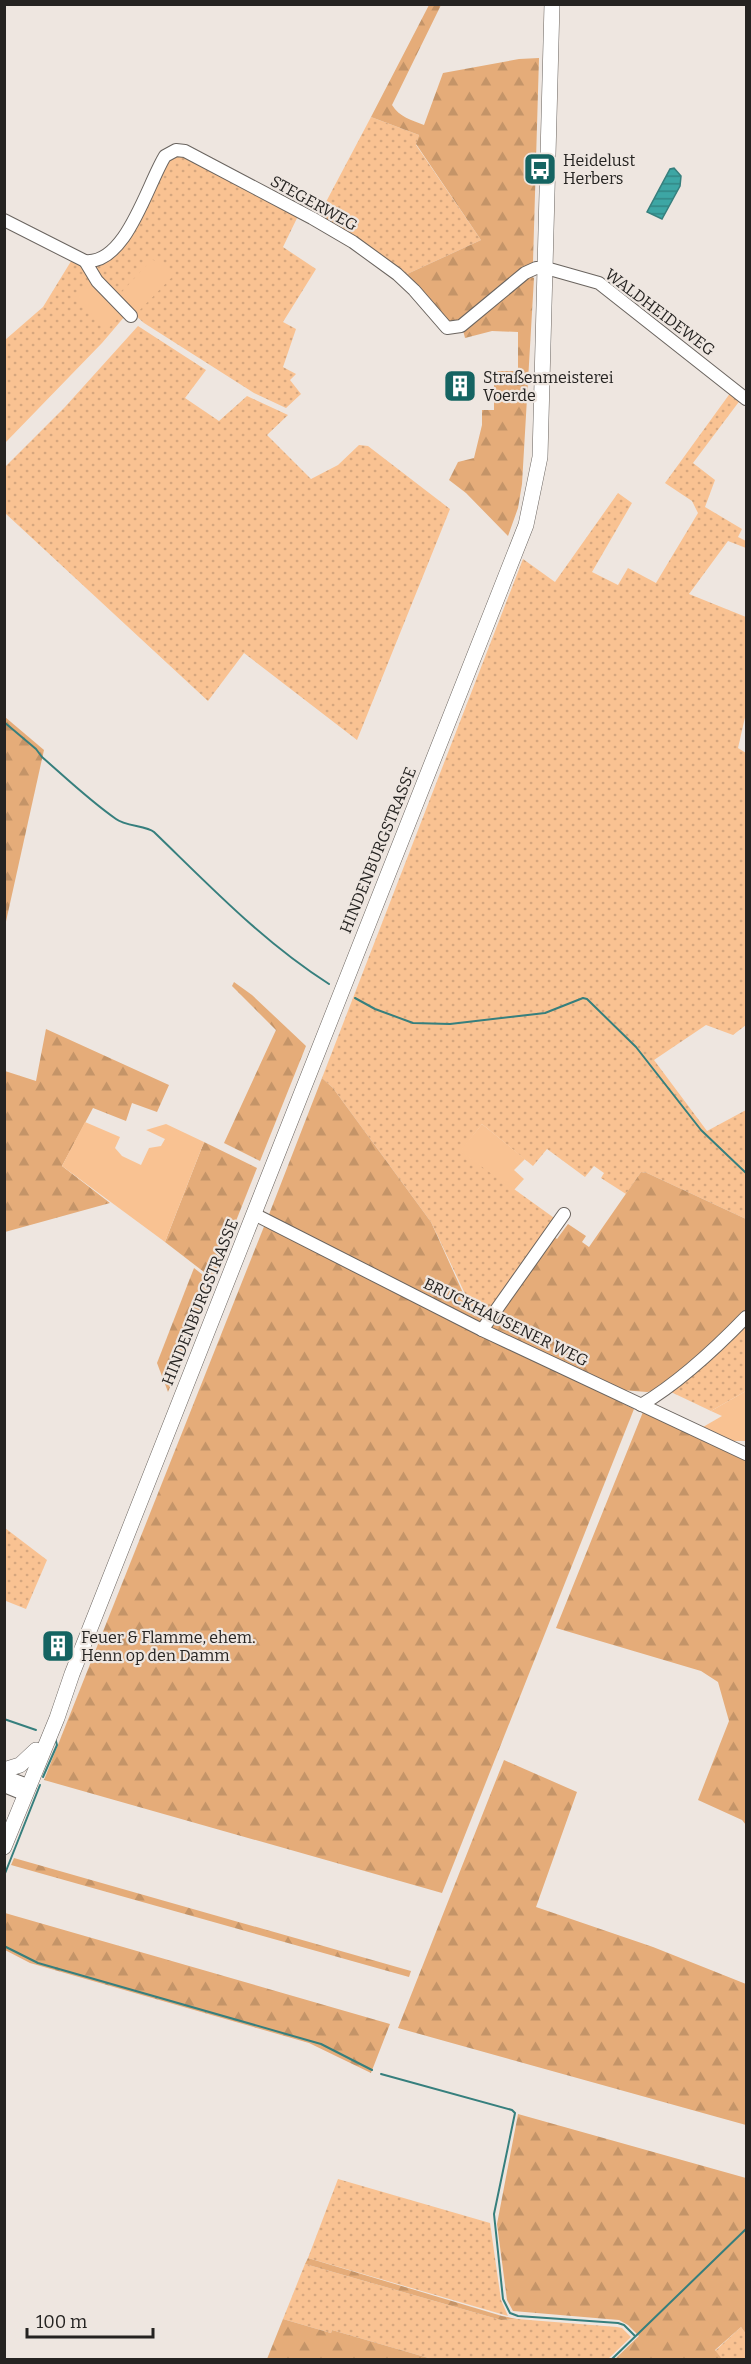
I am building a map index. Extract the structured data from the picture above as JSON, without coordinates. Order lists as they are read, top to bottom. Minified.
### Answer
{"streets":{"main road":["HINDENBURGSTRASSE"],"street":["STEGERWEG","WALDHEIDEWEG","BRUCKHAUSENER WEG"]},"crossings":[["STEGERWEG","WALDHEIDEWEG"],["STEGERWEG","HINDENBURGSTRASSE"],["WALDHEIDEWEG","HINDENBURGSTRASSE"],["HINDENBURGSTRASSE","BRUCKHAUSENER WEG"]],"places":{"bus stop":["Heidelust Herbers"],"building":["Straßenmeisterei Voerde","Feuer & Flamme, ehem. Henn op den Damm"]},"scale_bar":"100 m"}
